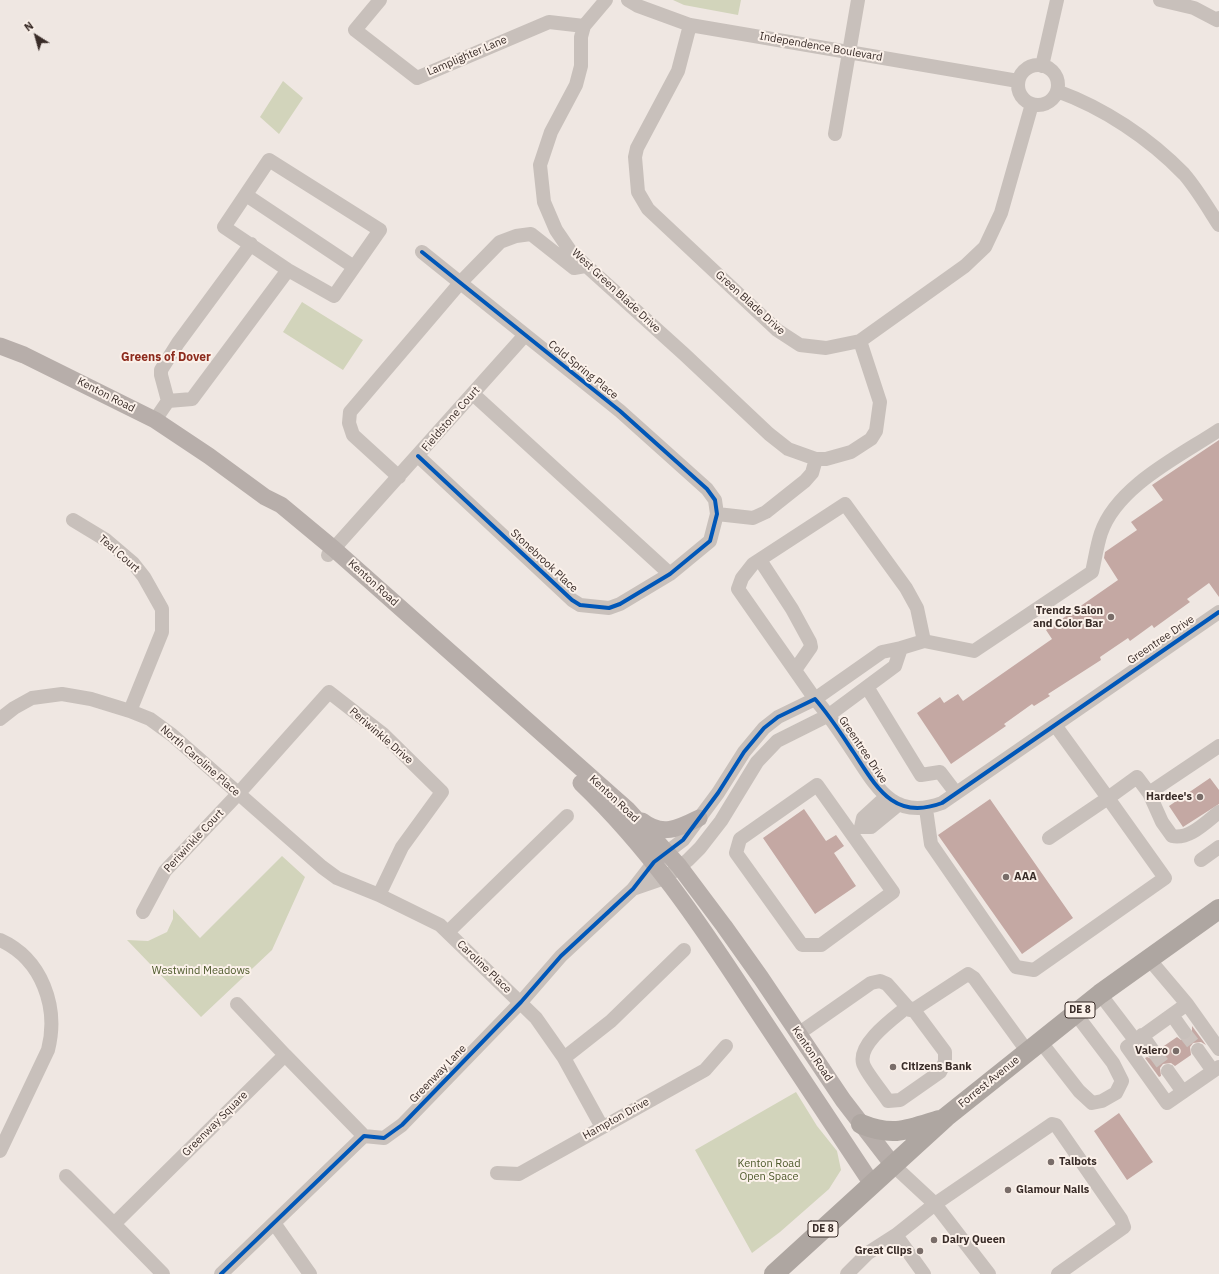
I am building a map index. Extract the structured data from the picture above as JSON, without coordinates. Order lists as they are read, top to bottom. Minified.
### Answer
{"streets":{"highway":["DE 8","Forrest Avenue"],"main road":["Kenton Road"],"street":["Independence Boulevard","Lamplighter Lane","West Green Blade Drive","Green Blade Drive","Cold Spring Place","Fieldstone Court","Teal Court","Stonebrook Place","Greentree Drive","Periwinkle Drive","North Caroline Place","Periwinkle Court","Caroline Place","Greenway Lane","Hampton Drive","Greenway Square"]},"crossings":[["Independence Boulevard","Green Blade Drive"],["Lamplighter Lane","West Green Blade Drive"],["Cold Spring Place","Fieldstone Court"],["Cold Spring Place","Stonebrook Place"],["Kenton Road","Fieldstone Court"],["Kenton Road","Greentree Drive"],["Kenton Road","Greenway Lane"],["Kenton Road","Forrest Avenue"],["Fieldstone Court","Stonebrook Place"],["Teal Court","North Caroline Place"],["Greentree Drive","Greenway Lane"],["Periwinkle Drive","North Caroline Place"],["Periwinkle Drive","Periwinkle Court"],["Periwinkle Drive","Caroline Place"],["North Caroline Place","Periwinkle Court"],["North Caroline Place","Caroline Place"],["Caroline Place","Greenway Lane"],["Caroline Place","Hampton Drive"]],"districts":["Greens of Dover"],"parks":["Westwind Meadows","Kenton Road Open Space"],"places":["Trendz Salon and Color Bar","Hardee's","AAA","Valero","Citizens Bank","Talbots","Glamour Nails","Dairy Queen","Great Clips"],"north":"top left"}
